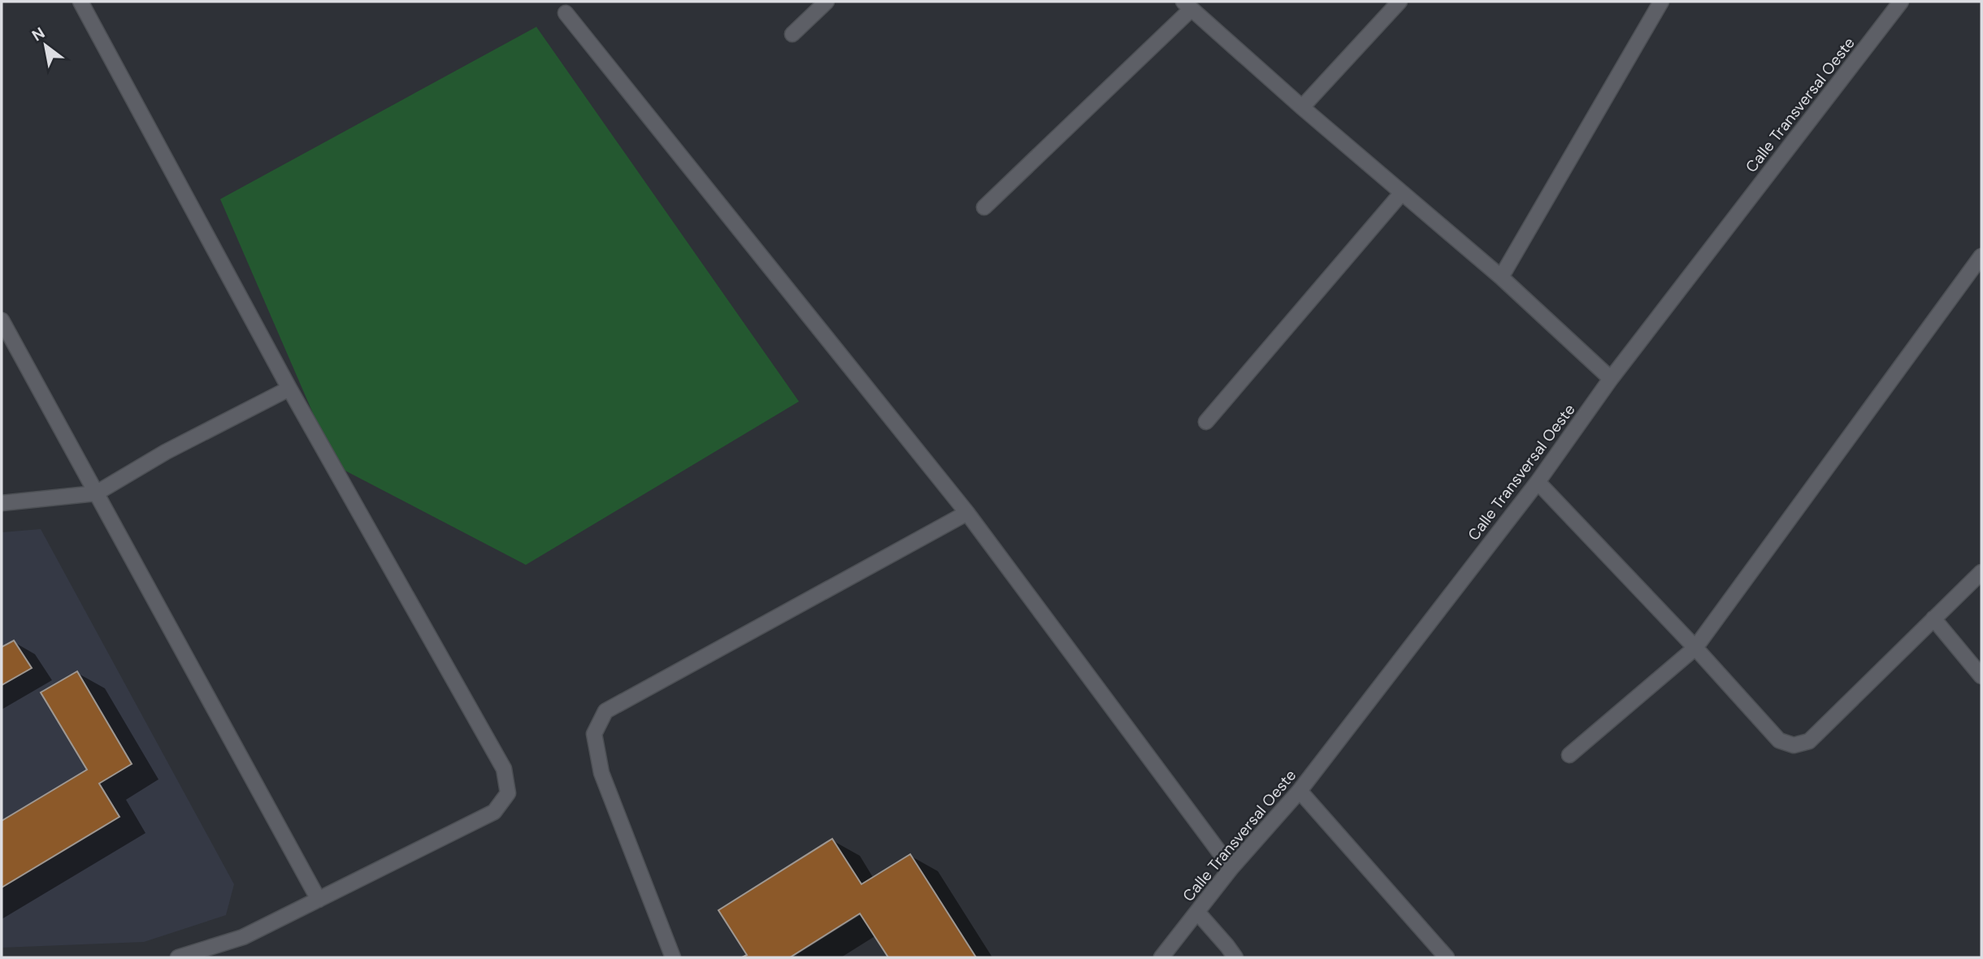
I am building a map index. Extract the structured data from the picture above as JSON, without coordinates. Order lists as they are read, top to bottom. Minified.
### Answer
{"streets":{"street":["Calle Transversal Oeste"]},"north":"top left"}
